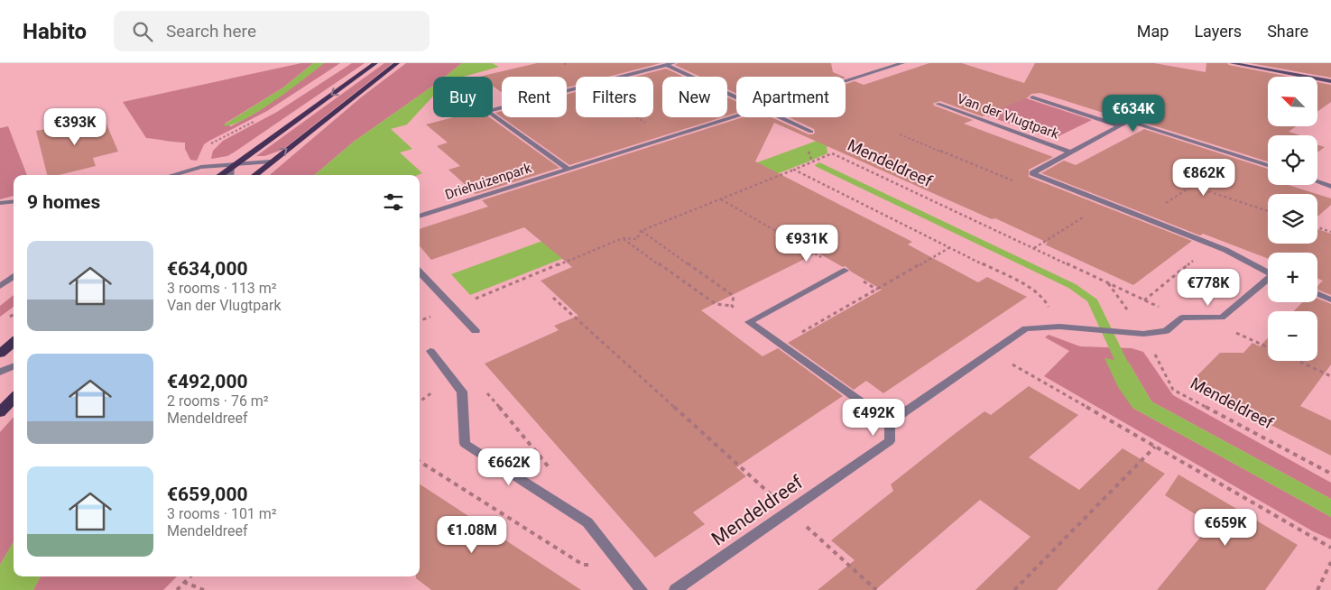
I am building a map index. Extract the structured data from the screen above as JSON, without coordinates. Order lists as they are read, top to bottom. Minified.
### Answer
{"streets":{"street":["Van der Vlugtpark","Mendeldreef","Driehuizenpark"]},"north":"top left","page":{"header":"Habito","search":"Search here","nav":["Map","Layers","Share"],"map_buttons":["+","−"],"chip":["Buy","Rent","Filters","New","Apartment"],"price":["€634K","€393K","€862K","€931K","€778K","€492K","€662K","€659K","€1.08M"],"heading":"9 homes","list":[{"name":"€634,000","note":"3 rooms · 113 m² · Van der Vlugtpark"},{"name":"€492,000","note":"2 rooms · 76 m² · Mendeldreef"},{"name":"€659,000","note":"3 rooms · 101 m² · Mendeldreef"}]}}
